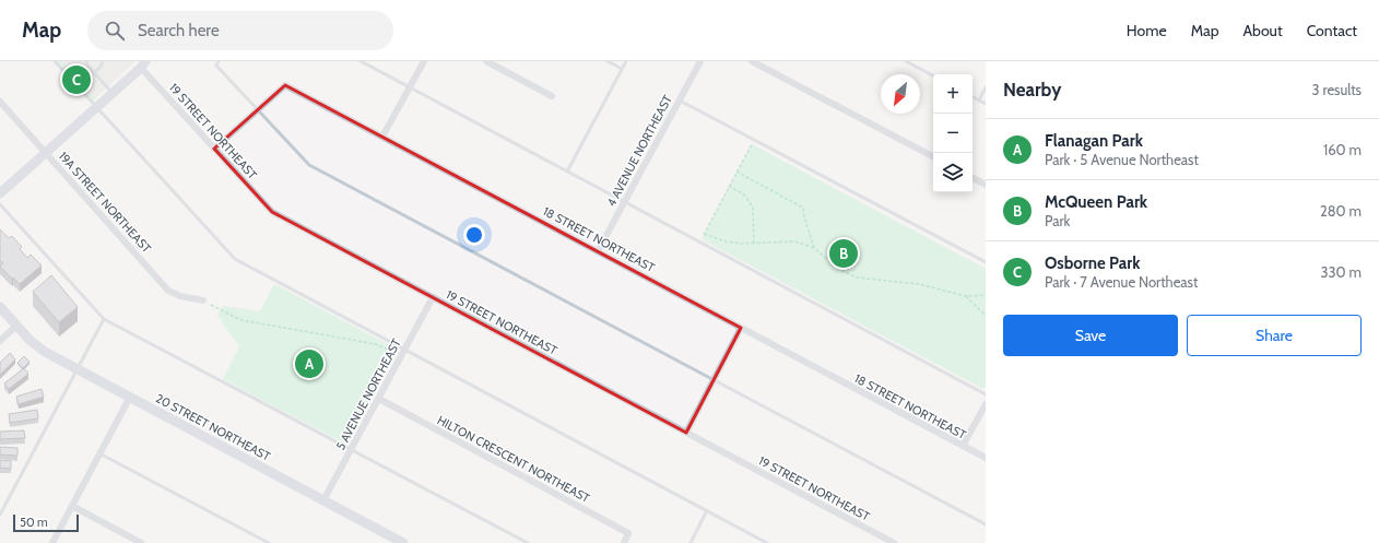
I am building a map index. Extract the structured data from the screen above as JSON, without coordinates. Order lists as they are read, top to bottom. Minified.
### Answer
{"streets":{"street":["19 STREET NORTHEAST","4 AVENUE NORTHEAST","19A STREET NORTHEAST","18 STREET NORTHEAST","5 AVENUE NORTHEAST","20 STREET NORTHEAST","HILTON CRESCENT NORTHEAST"]},"crossings":[["19 STREET NORTHEAST","18 STREET NORTHEAST"],["19 STREET NORTHEAST","5 AVENUE NORTHEAST"],["4 AVENUE NORTHEAST","18 STREET NORTHEAST"],["5 AVENUE NORTHEAST","20 STREET NORTHEAST"],["5 AVENUE NORTHEAST","HILTON CRESCENT NORTHEAST"]],"scale_bar":"50 m","north":"bottom left","page":{"header":"Map","search":"Search here","nav":["Home","Map","About","Contact"],"heading":["Nearby","3 results"],"pins":["C","B","A"],"map_buttons":["+","−"],"list":[{"mark":"A","name":"Flanagan Park","note":"Park · 5 Avenue Northeast","value":"160 m"},{"mark":"B","name":"McQueen Park","note":"Park","value":"280 m"},{"mark":"C","name":"Osborne Park","note":"Park · 7 Avenue Northeast","value":"330 m"}],"buttons":["Save","Share"],"scale":"50 m"}}
